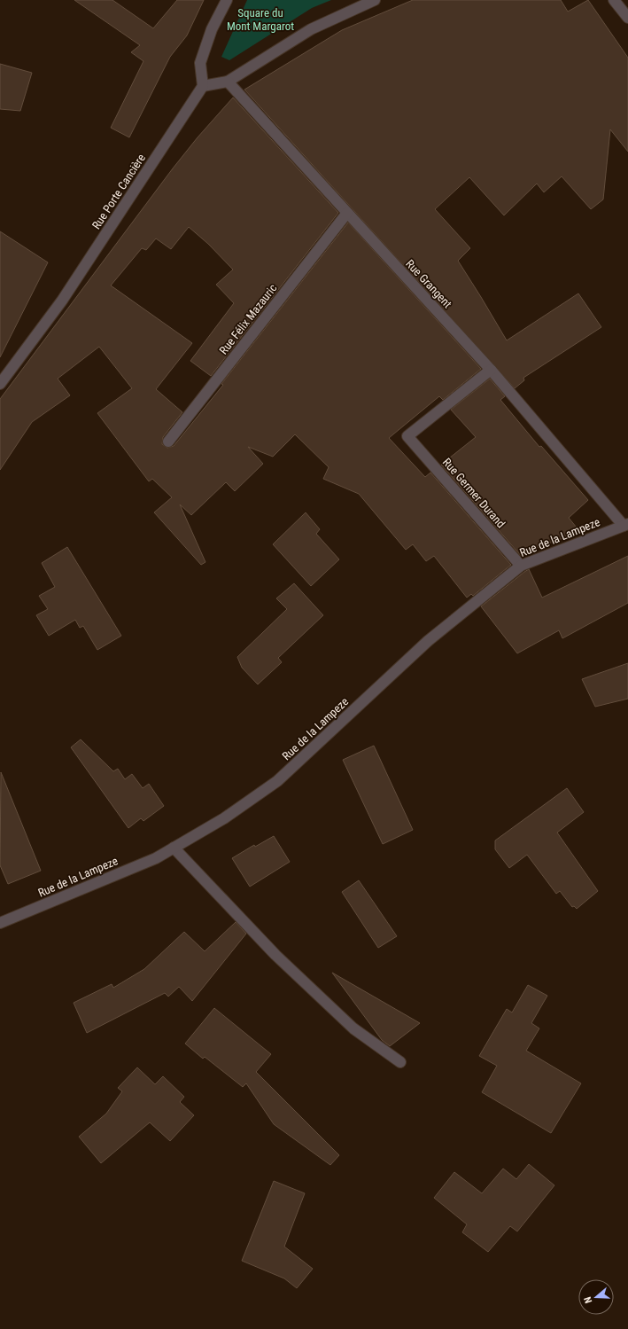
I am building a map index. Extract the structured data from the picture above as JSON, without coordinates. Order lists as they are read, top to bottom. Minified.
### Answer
{"streets":{"street":["Rue Porte Cancière","Rue Grangent","Rue Félix Mazauric","Rue Germer Durand","Rue de la Lampeze"]},"crossings":[["Rue Grangent","Rue Félix Mazauric"],["Rue Grangent","Rue Germer Durand"],["Rue Grangent","Rue de la Lampeze"],["Rue Germer Durand","Rue de la Lampeze"]],"parks":["Square du Mont Margarot"],"north":"left"}
